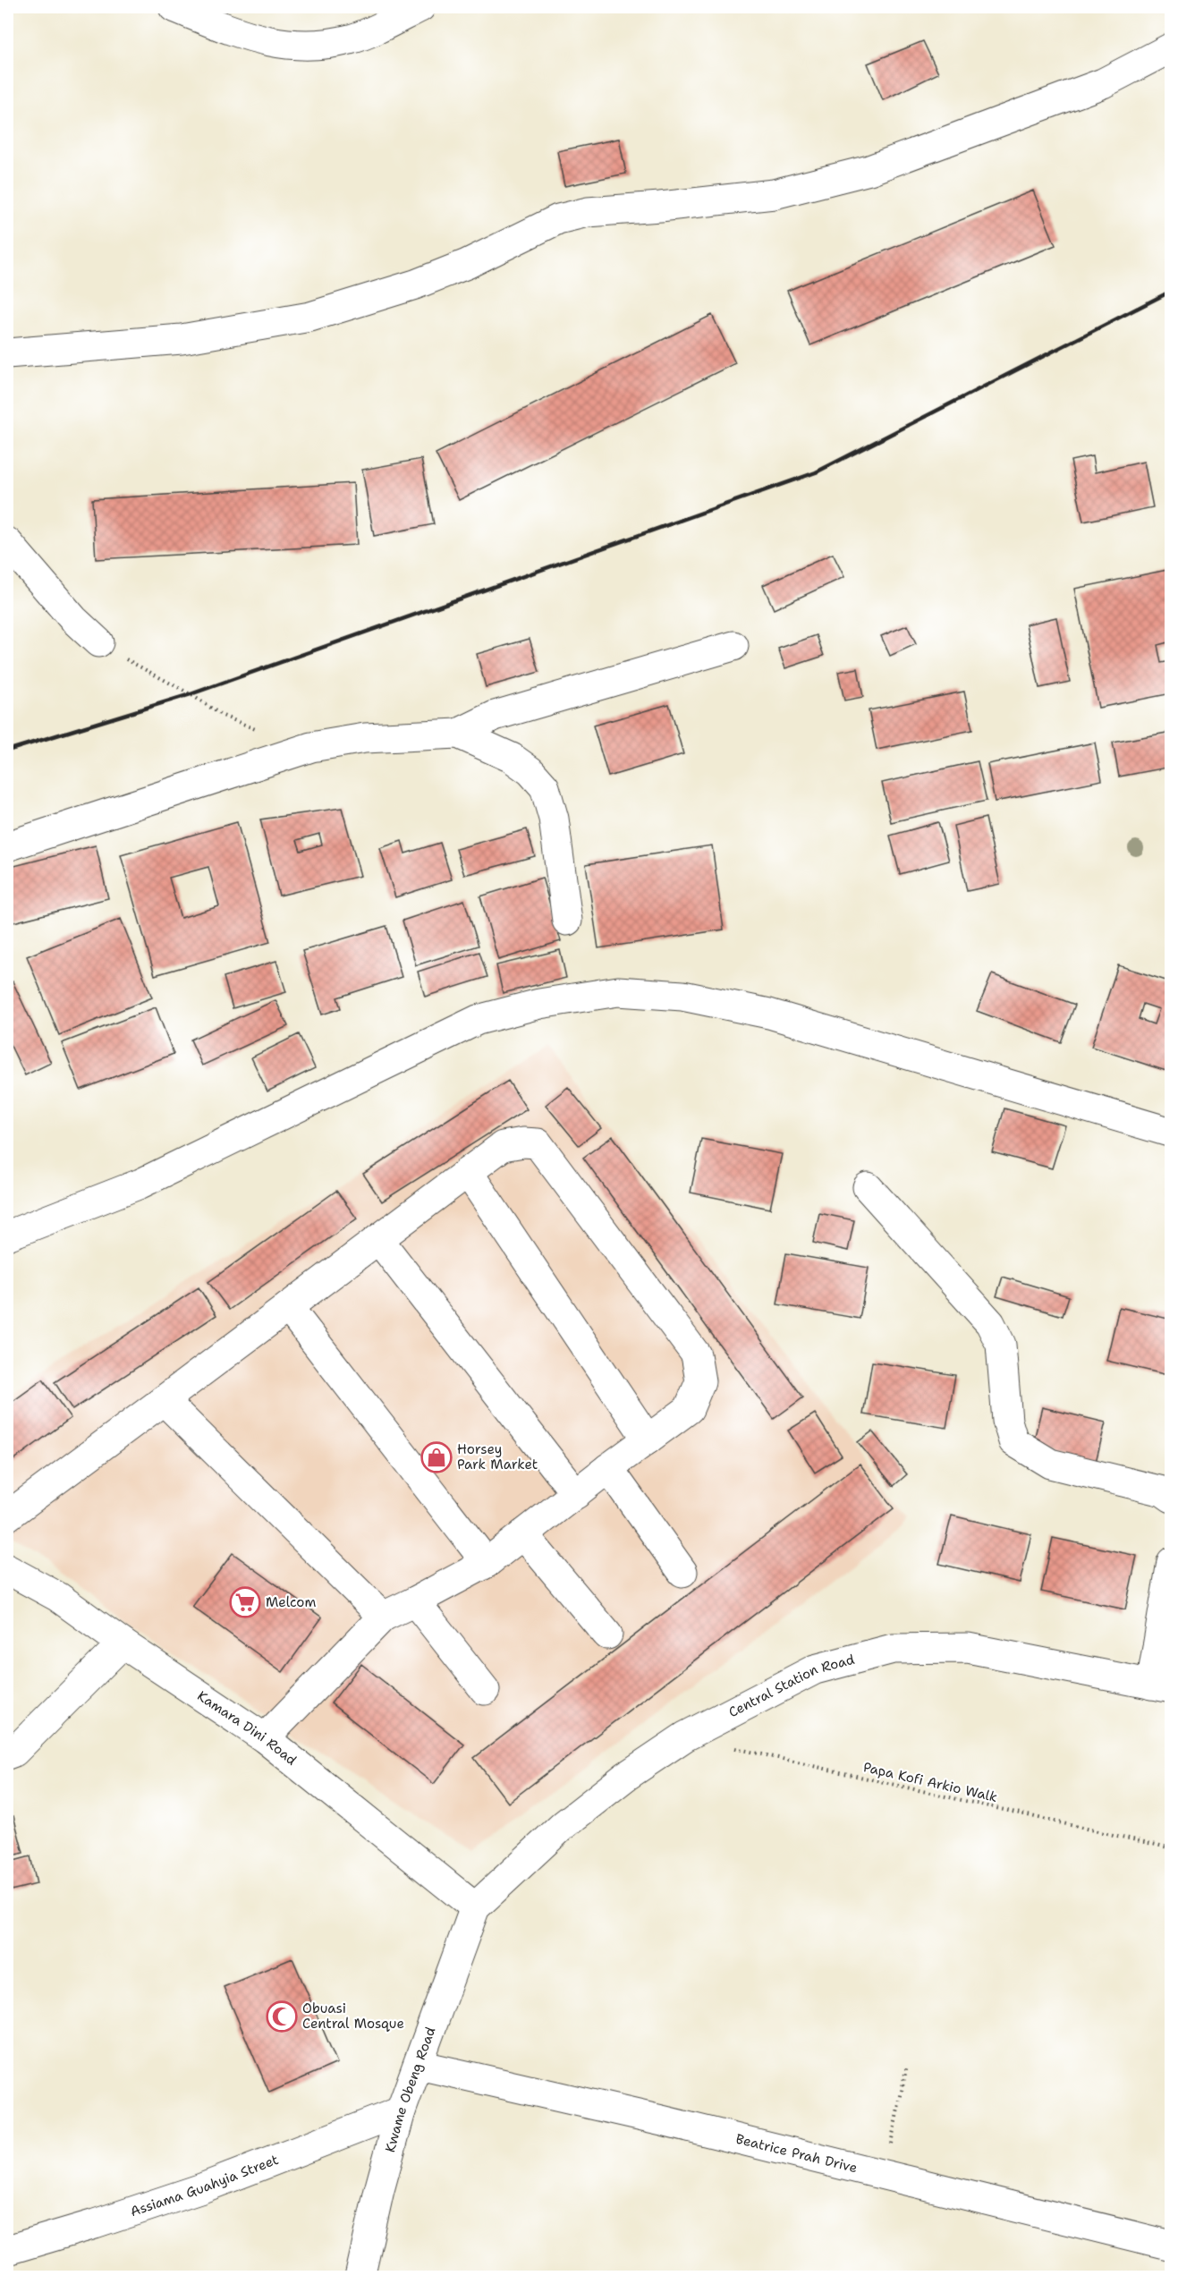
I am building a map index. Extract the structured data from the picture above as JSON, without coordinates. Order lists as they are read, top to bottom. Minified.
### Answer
{"streets":{"street":["Central Station Road","Kamara Dini Road","Kwame Obeng Road","Beatrice Prah Drive","Assiama Guahyia Street"],"path":["Papa Kofi Arkio Walk"]},"crossings":[["Central Station Road","Kamara Dini Road"],["Central Station Road","Papa Kofi Arkio Walk"],["Central Station Road","Kwame Obeng Road"],["Kamara Dini Road","Kwame Obeng Road"],["Kwame Obeng Road","Beatrice Prah Drive"],["Kwame Obeng Road","Assiama Guahyia Street"]],"places":{"shop":["Horsey Park Market"],"supermarket":["Melcom"],"mosque":["Obuasi Central Mosque"]}}
